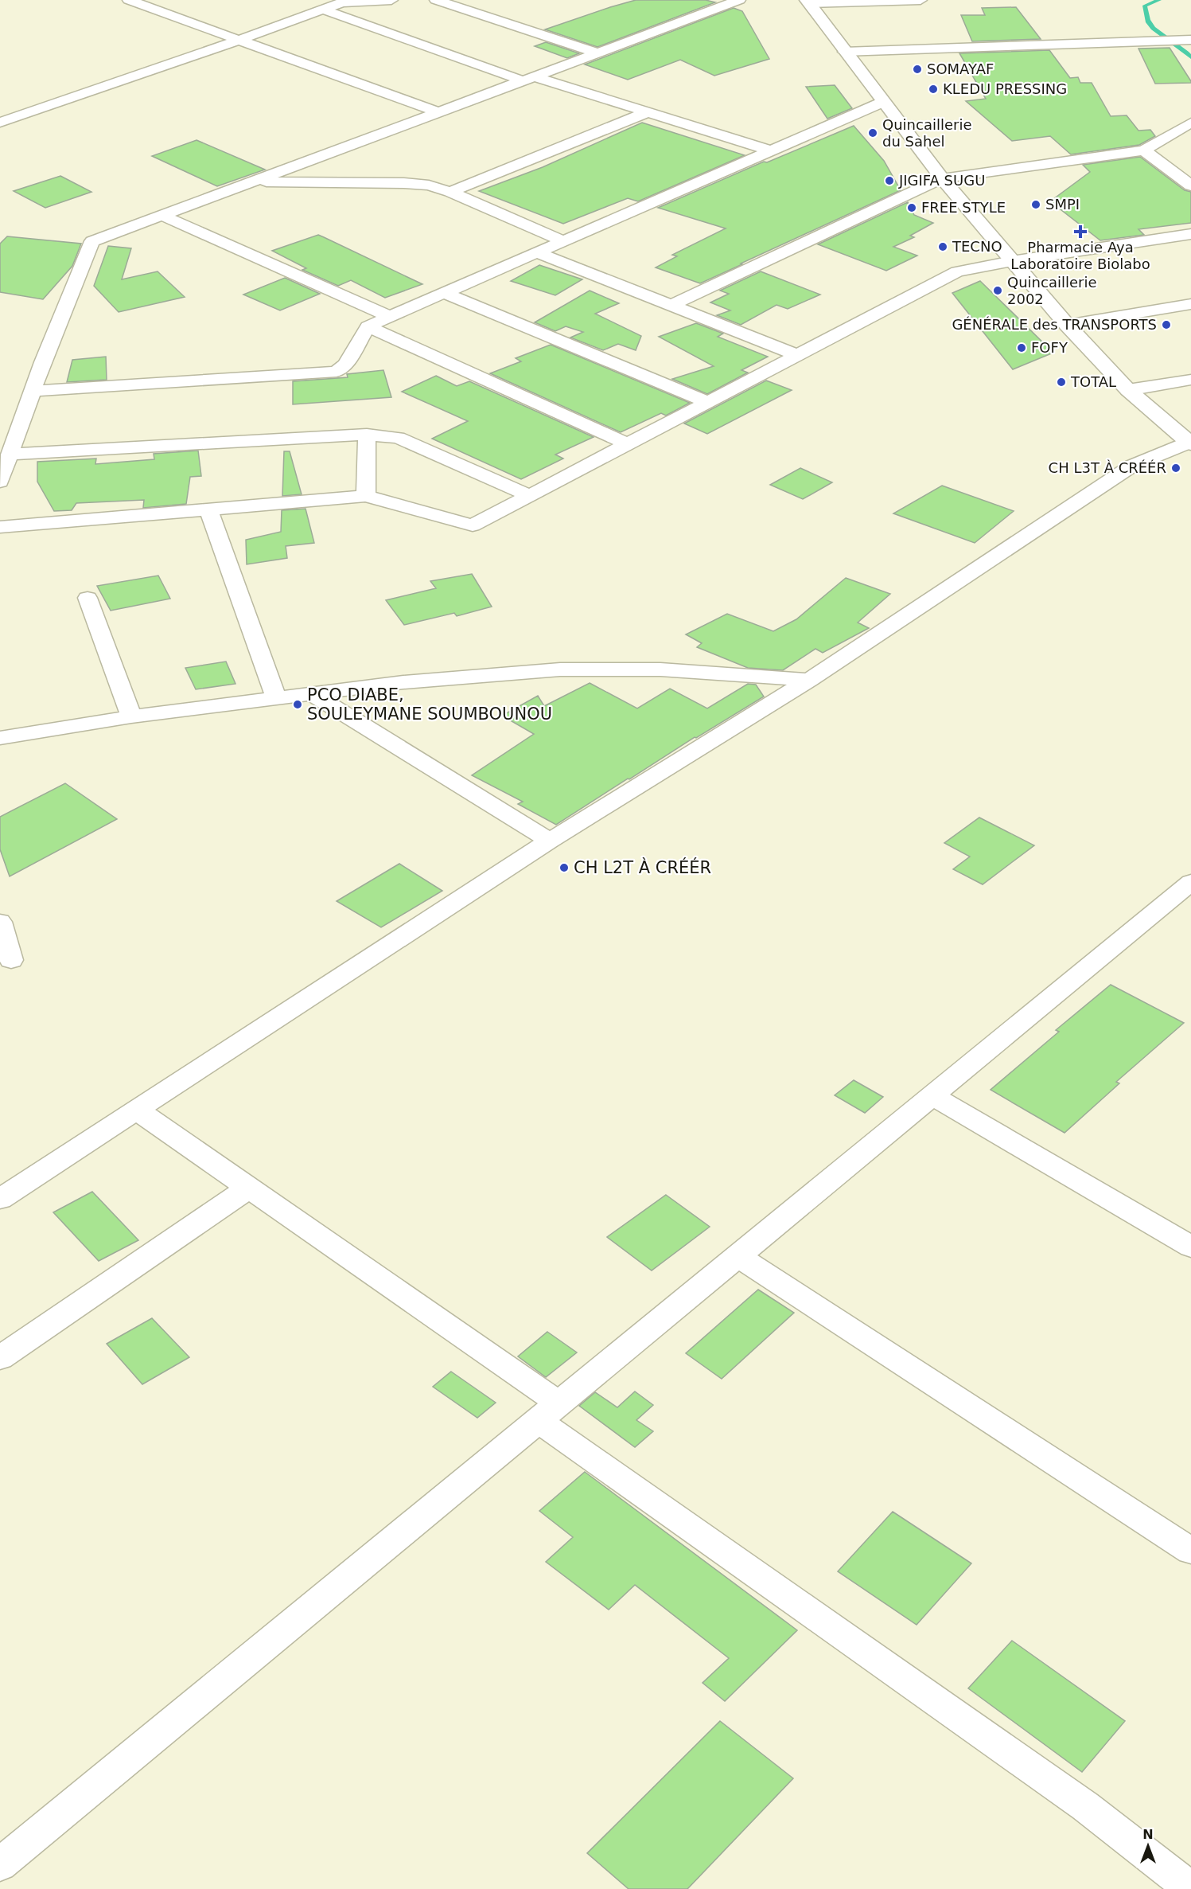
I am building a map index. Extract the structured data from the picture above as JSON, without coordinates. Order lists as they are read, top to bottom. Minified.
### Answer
{"places":{"other":["SOMAYAF","KLEDU PRESSING","Quincaillerie du Sahel","JIGIFA SUGU","SMPI","FREE STYLE","TECNO","Quincaillerie 2002","GÉNÉRALE des TRANSPORTS","FOFY","TOTAL","CH L3T À CRÉÉR","PCO DIABE, SOULEYMANE SOUMBOUNOU","CH L2T À CRÉÉR"],"health":["Pharmacie Aya Laboratoire Biolabo"]},"north":"top"}
